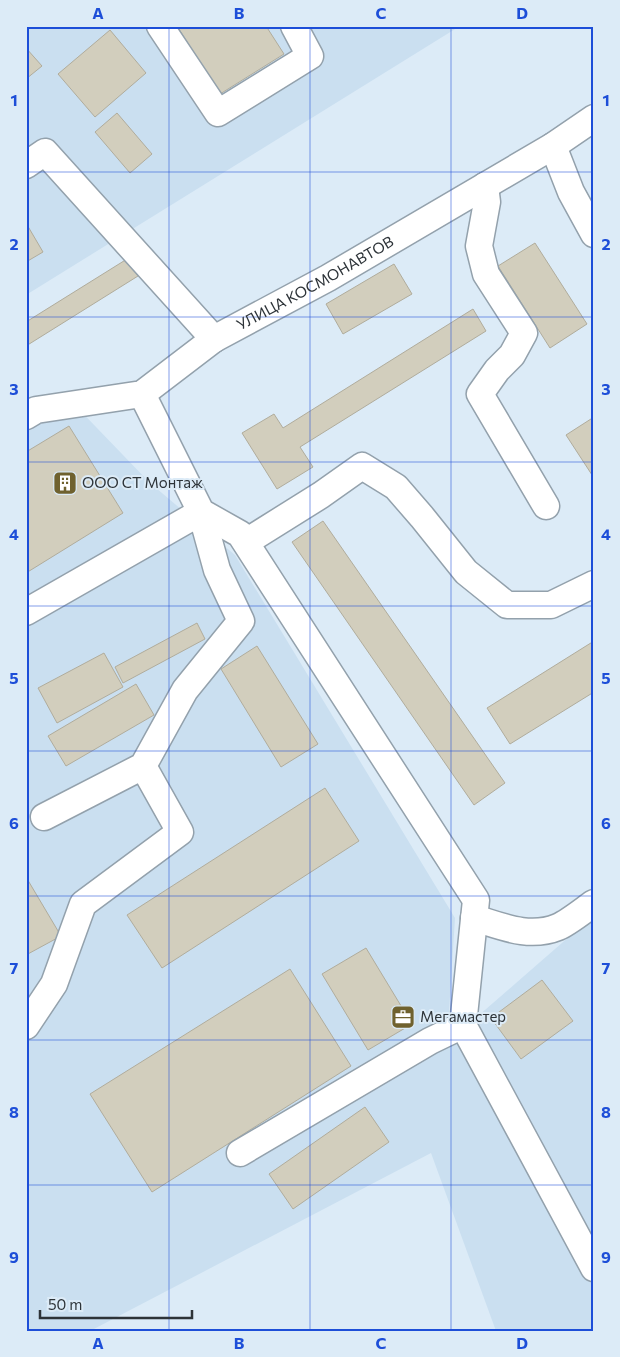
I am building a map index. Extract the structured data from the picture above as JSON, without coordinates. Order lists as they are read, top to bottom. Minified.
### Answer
{"streets":{"street":["УЛИЦА КОСМОНАВТОВ"]},"places":{"building":["ООО СТ Монтаж"],"office":["Мегамастер"]},"scale_bar":"50 m","grid":{"columns":["A","B","C","D"],"rows":["1","2","3","4","5","6","7","8","9"]}}
